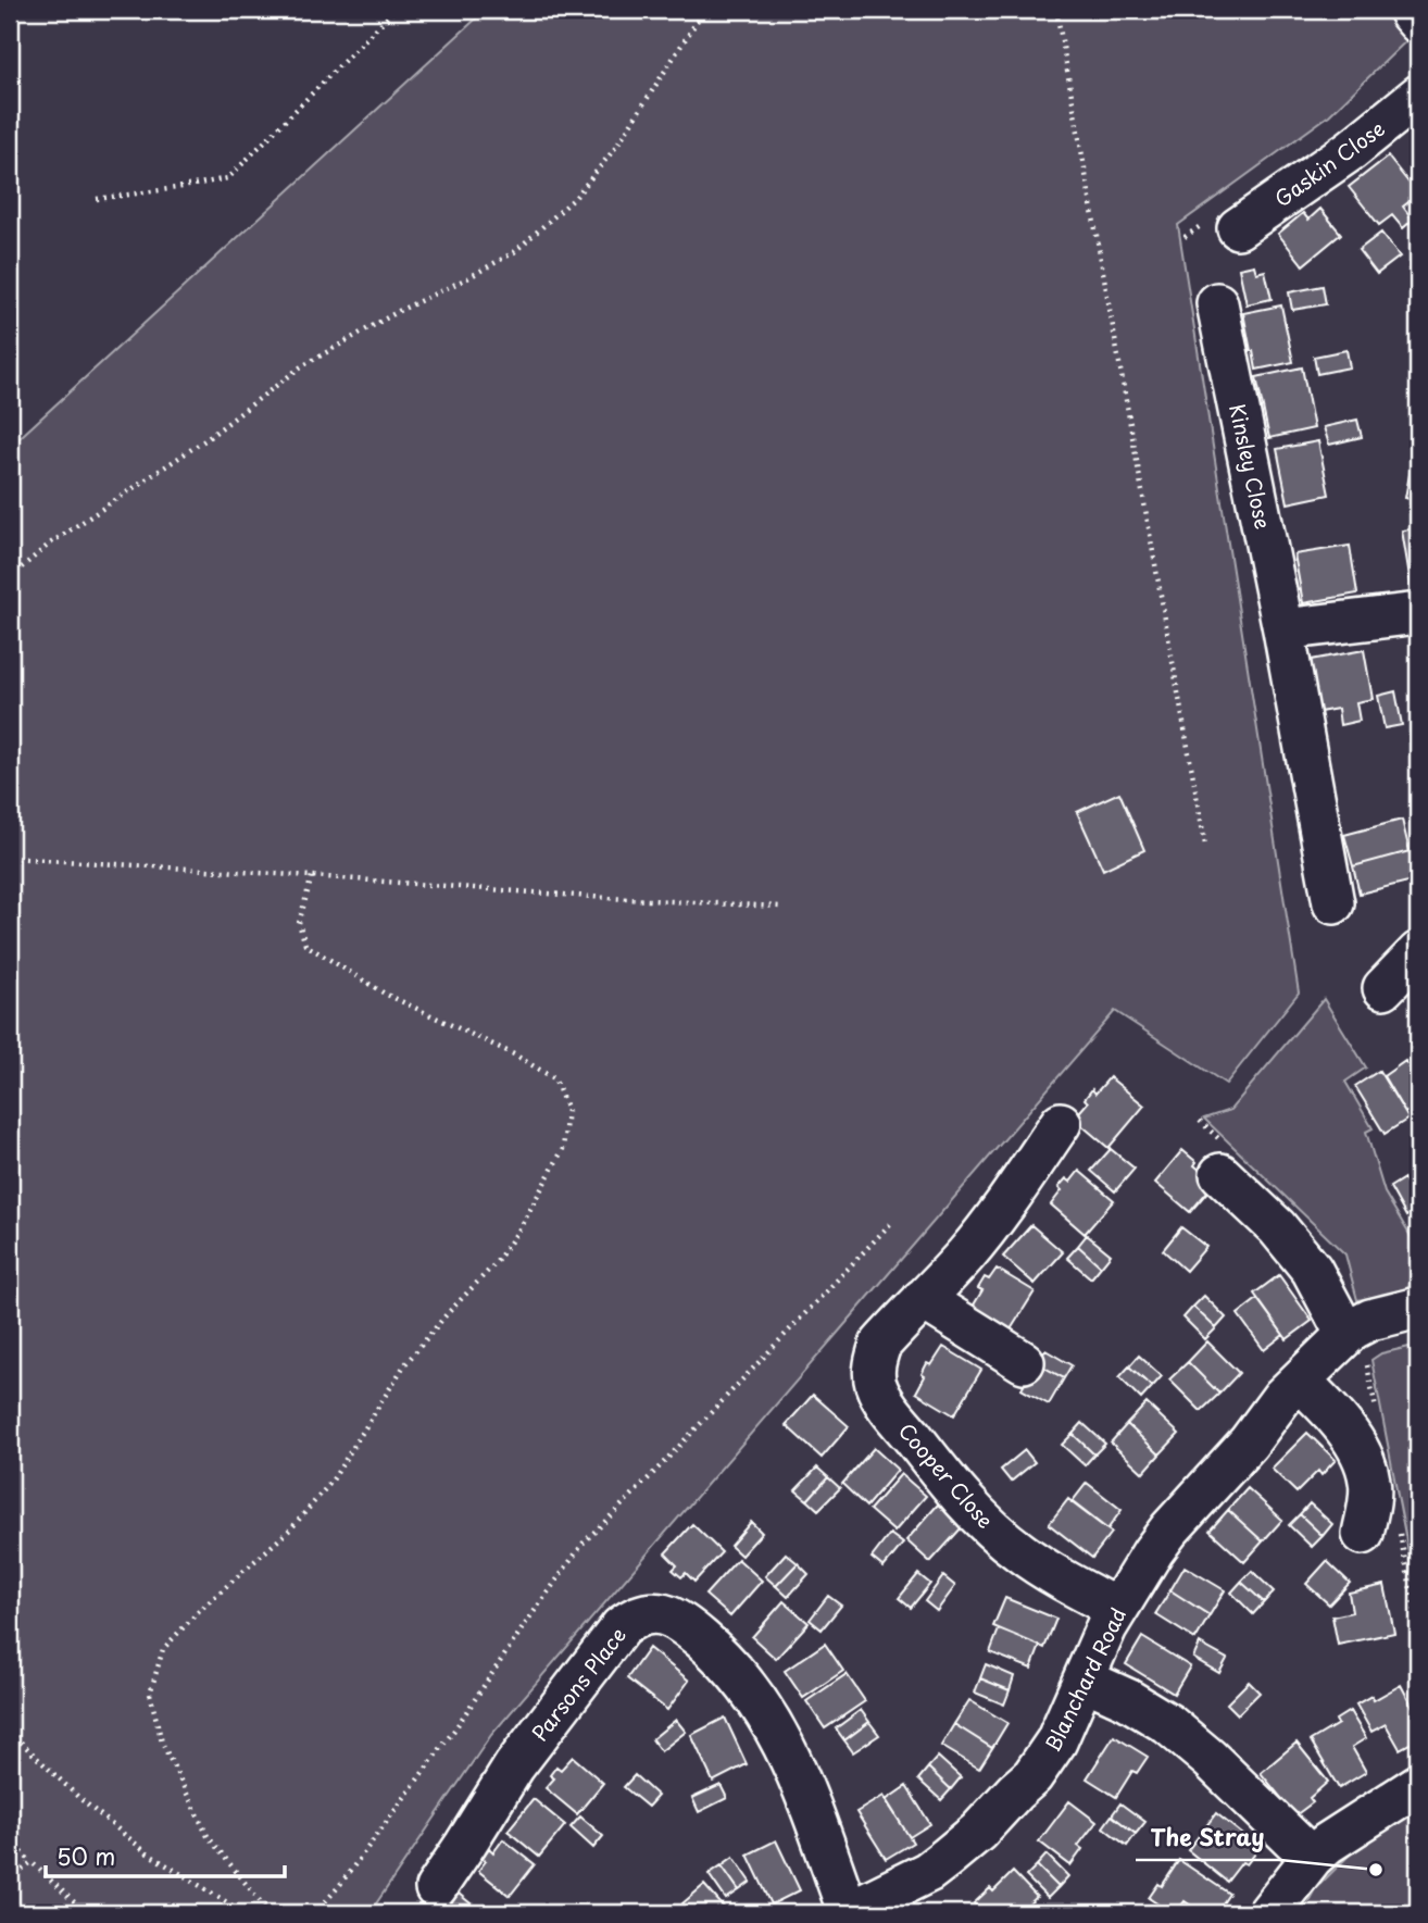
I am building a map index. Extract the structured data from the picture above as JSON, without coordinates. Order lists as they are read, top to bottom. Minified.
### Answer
{"streets":{"street":["Gaskin Close","Kinsley Close","Cooper Close","Blanchard Road","Parsons Place"]},"crossings":[["Cooper Close","Blanchard Road"],["Blanchard Road","Parsons Place"]],"places":["The Stray"],"scale_bar":"50 m"}
